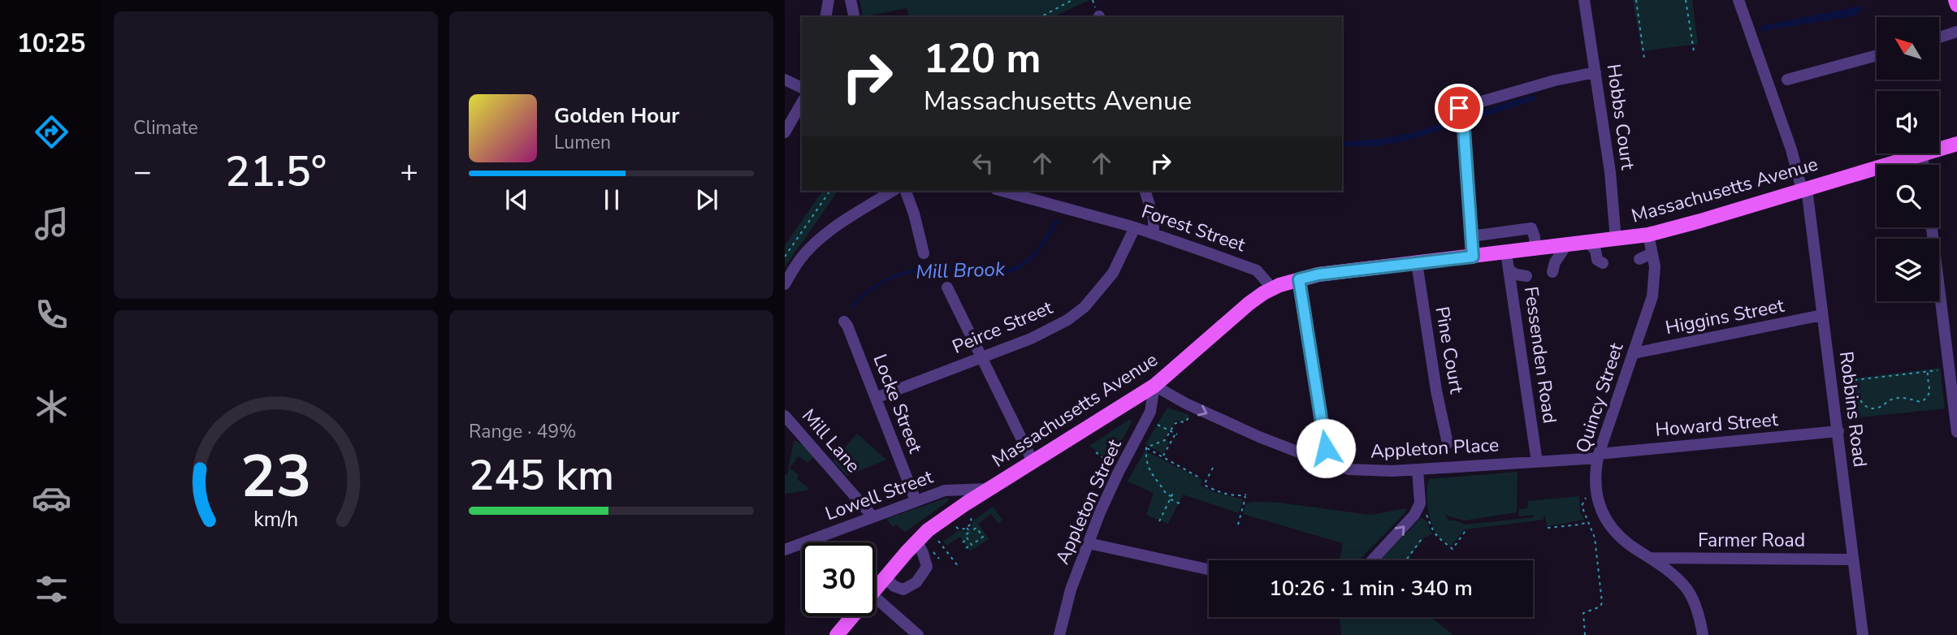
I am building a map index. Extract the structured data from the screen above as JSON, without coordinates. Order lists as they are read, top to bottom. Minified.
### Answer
{"streets":{"main road":["Massachusetts Avenue"],"street":["Hobbs Court","Forest Street","Higgins Street","Peirce Street","Pine Court","Fessenden Road","Quincy Street","Locke Street","Robbins Road","Howard Street","Mill Lane","Appleton Place","Lowell Street","Appleton Street","Farmer Road"]},"crossings":[["Hobbs Court","Massachusetts Avenue"],["Massachusetts Avenue","Forest Street"],["Massachusetts Avenue","Pine Court"],["Massachusetts Avenue","Fessenden Road"],["Massachusetts Avenue","Quincy Street"],["Massachusetts Avenue","Robbins Road"],["Massachusetts Avenue","Appleton Place"],["Massachusetts Avenue","Lowell Street"],["Massachusetts Avenue","Appleton Street"],["Forest Street","Peirce Street"],["Higgins Street","Quincy Street"],["Higgins Street","Robbins Road"],["Peirce Street","Locke Street"],["Fessenden Road","Appleton Place"],["Quincy Street","Howard Street"],["Quincy Street","Appleton Place"],["Quincy Street","Farmer Road"],["Locke Street","Lowell Street"],["Robbins Road","Howard Street"],["Robbins Road","Farmer Road"],["Howard Street","Appleton Place"],["Mill Lane","Lowell Street"],["Appleton Place","Appleton Street"]],"one_way":["Appleton Place"],"water":["Mill Brook"],"north":"top left","page":{"tabs":"10:25","tile":["Climate",["Range · 49%","245 km"]],"turn":["120 m","Massachusetts Avenue"],"song":["Golden Hour","Lumen"],"heat":["−","21.5°","+"],"limit":"30","trip":"10:26 · 1 min · 340 m","gauge":["23","km/h"]}}
